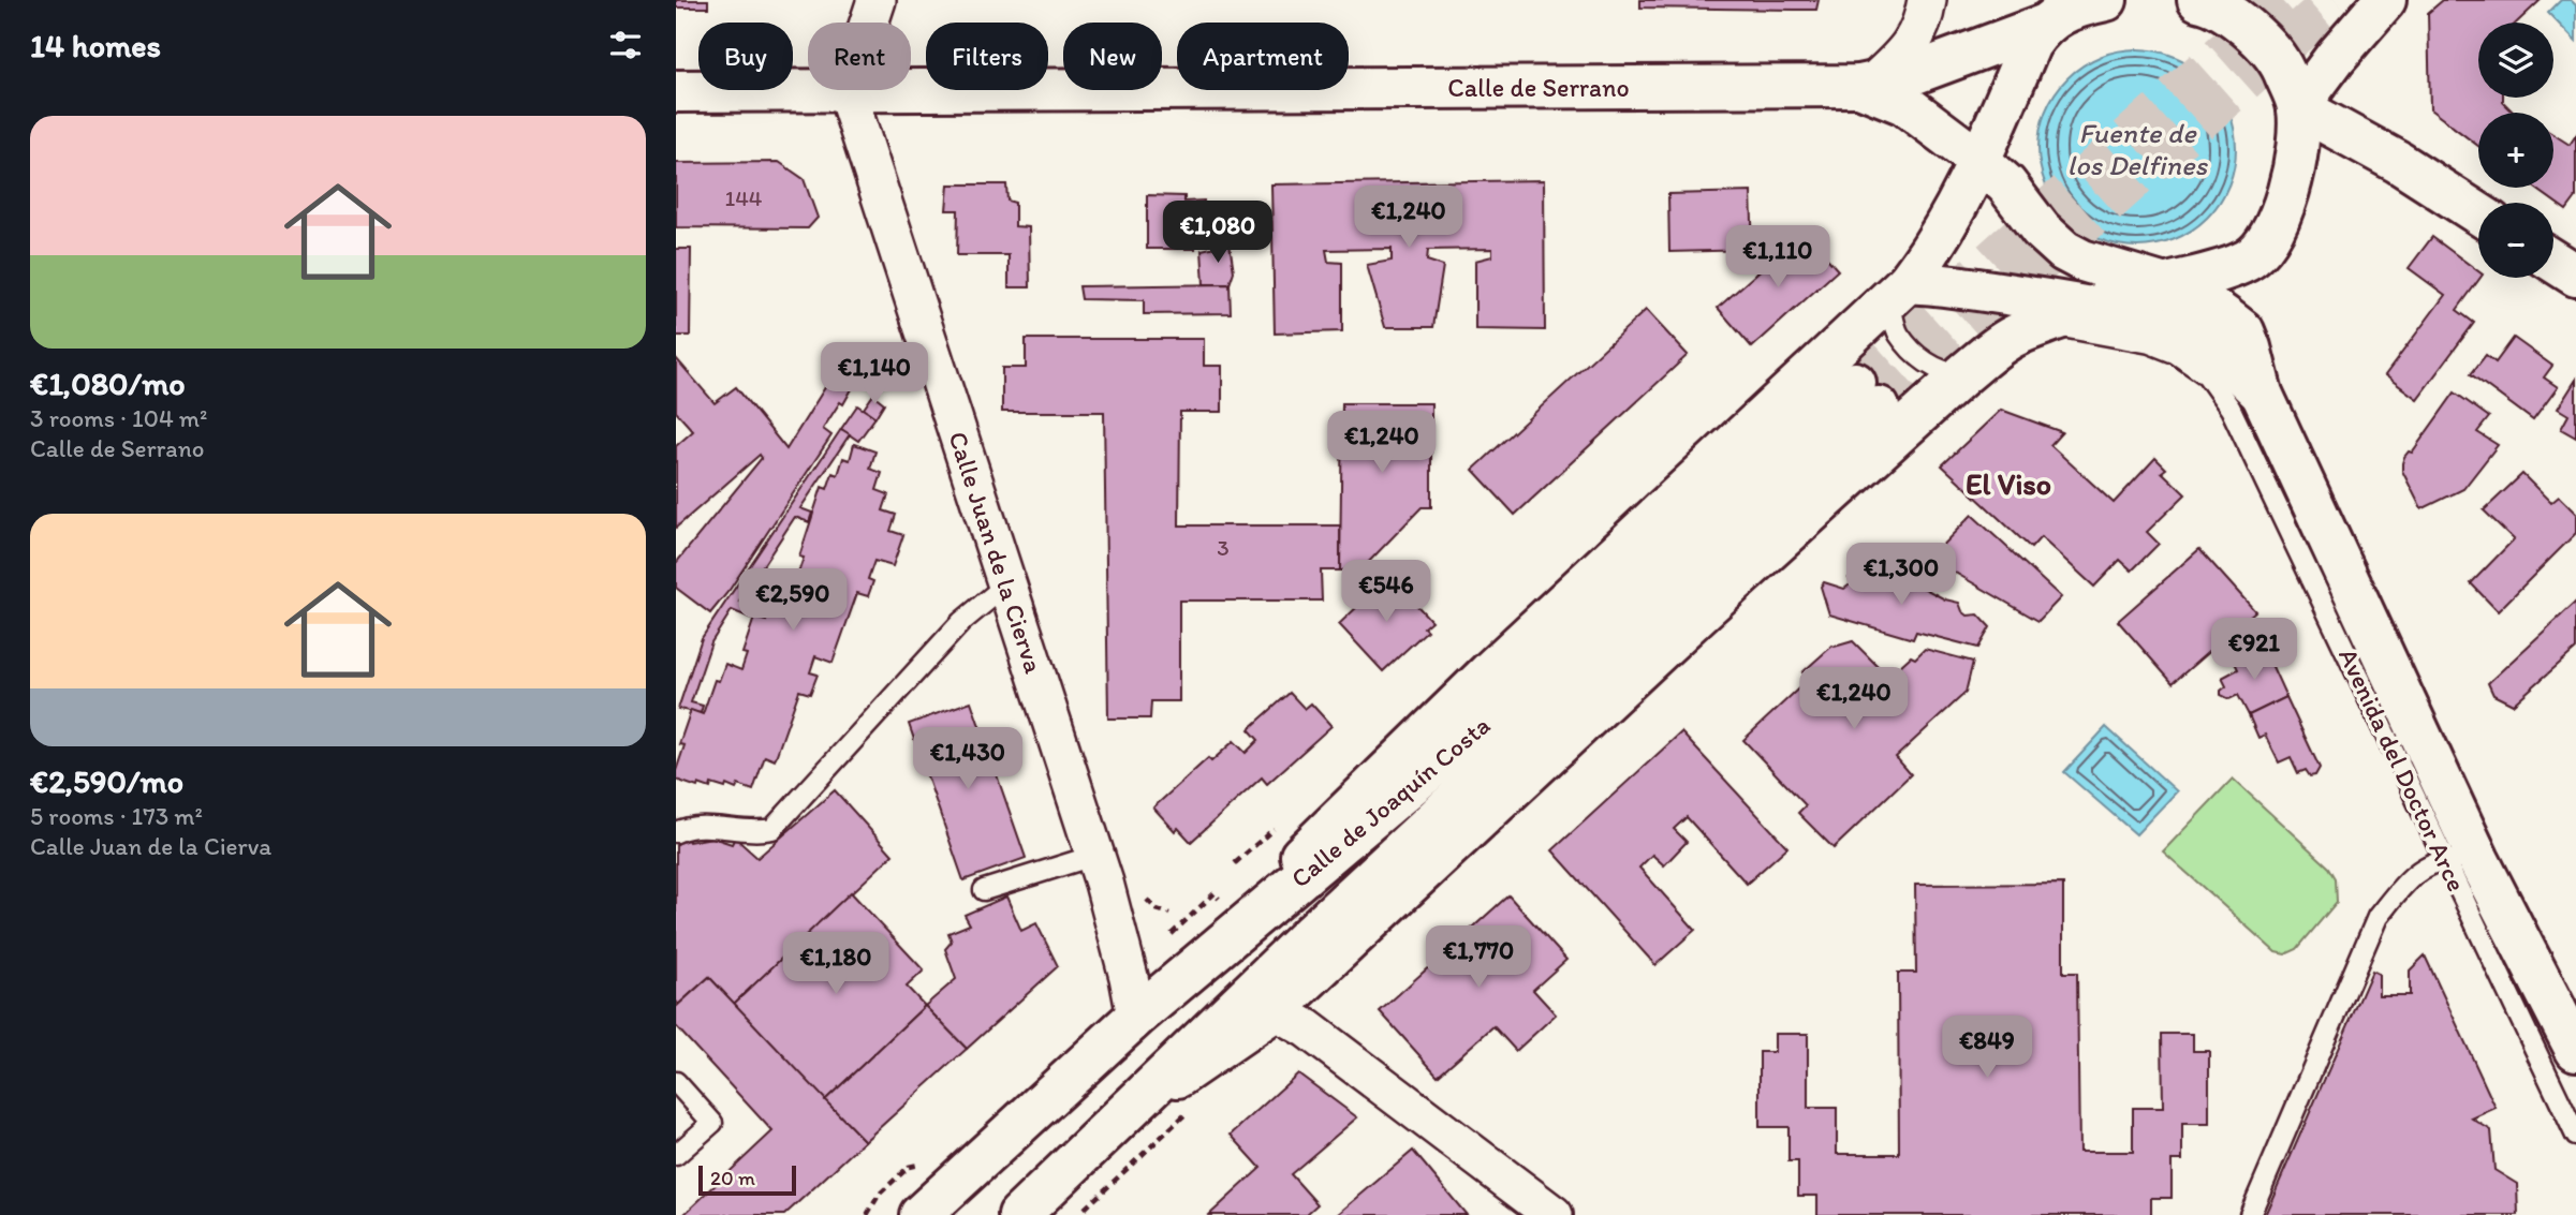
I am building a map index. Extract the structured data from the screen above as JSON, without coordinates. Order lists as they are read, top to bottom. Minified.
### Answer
{"streets":{"street":["Calle de Serrano","Calle Juan de la Cierva","Avenida del Doctor Arce","Calle de Joaquín Costa"]},"crossings":[["Calle de Serrano","Calle Juan de la Cierva"],["Calle Juan de la Cierva","Calle de Joaquín Costa"]],"districts":["El Viso"],"water":["Fuente de los Delfines"],"house_numbers":["144","3"],"scale_bar":"20 m","page":{"heading":"14 homes","map_buttons":["+","−"],"chip":["Buy","Rent","Filters","New","Apartment"],"list":[{"name":"€1,080/mo","note":"3 rooms · 104 m² · Calle de Serrano"},{"name":"€2,590/mo","note":"5 rooms · 173 m² · Calle Juan de la Cierva"}],"price":["€1,240","€1,080","€1,110","€1,140","€1,240","€1,300","€546","€2,590","€921","€1,240","€1,430","€1,770","€1,180","€849"],"scale":"20 m"}}
